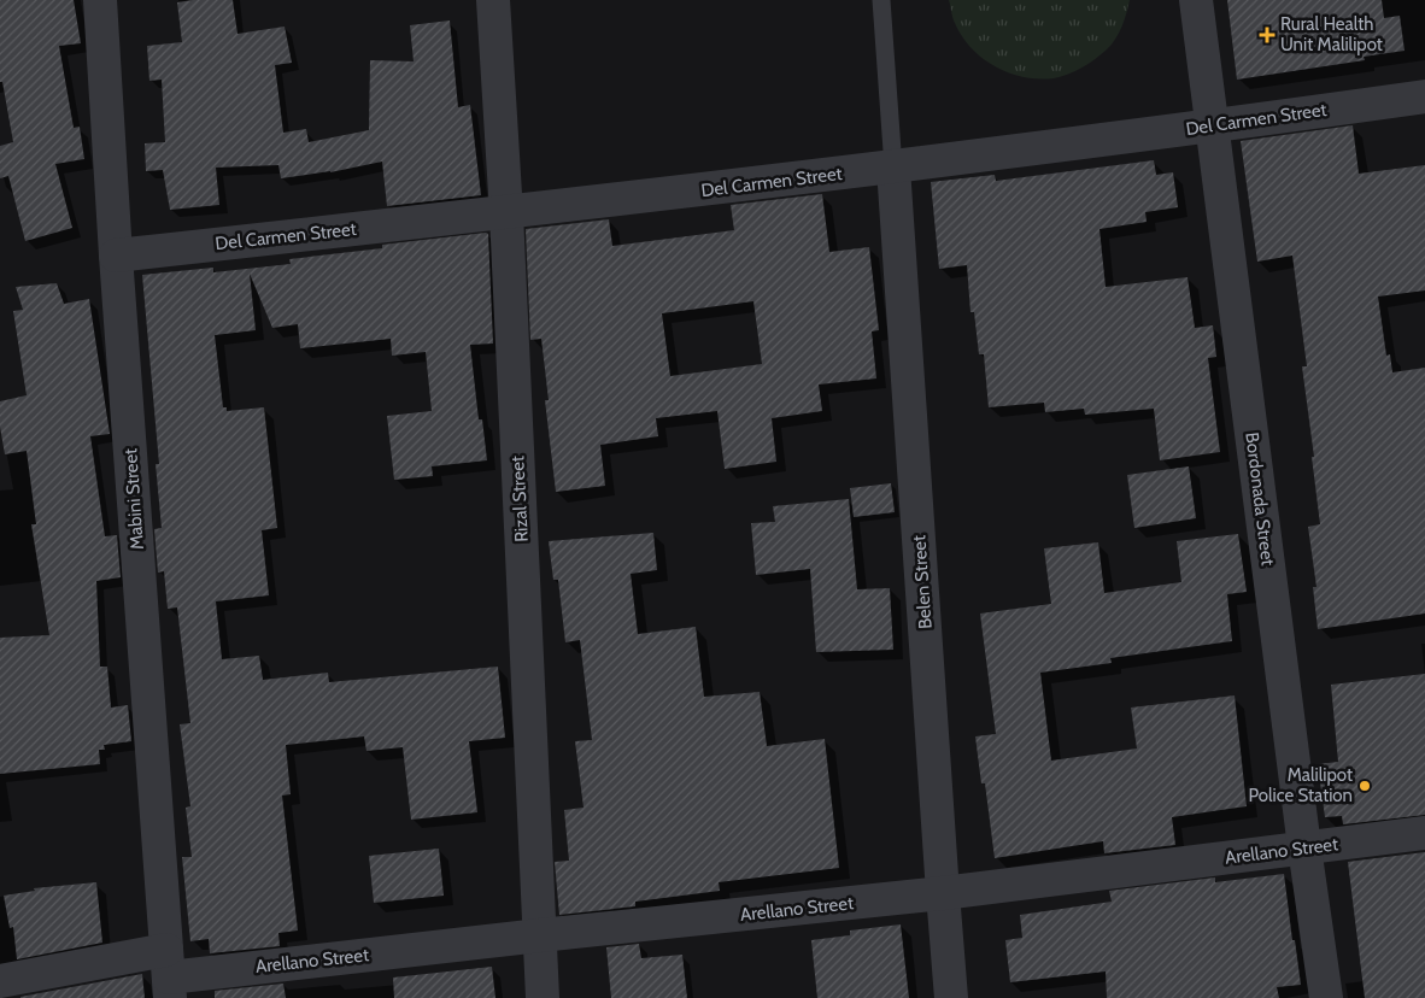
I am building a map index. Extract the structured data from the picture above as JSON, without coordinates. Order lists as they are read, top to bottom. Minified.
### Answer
{"streets":{"street":["Del Carmen Street","Mabini Street","Rizal Street","Bordonada Street","Belen Street","Arellano Street"]},"crossings":[["Del Carmen Street","Mabini Street"],["Del Carmen Street","Rizal Street"],["Del Carmen Street","Bordonada Street"],["Del Carmen Street","Belen Street"],["Mabini Street","Arellano Street"],["Rizal Street","Arellano Street"],["Bordonada Street","Arellano Street"],["Belen Street","Arellano Street"]],"places":{"health":["Rural Health Unit Malilipot"],"other":["Malilipot Police Station"]}}
